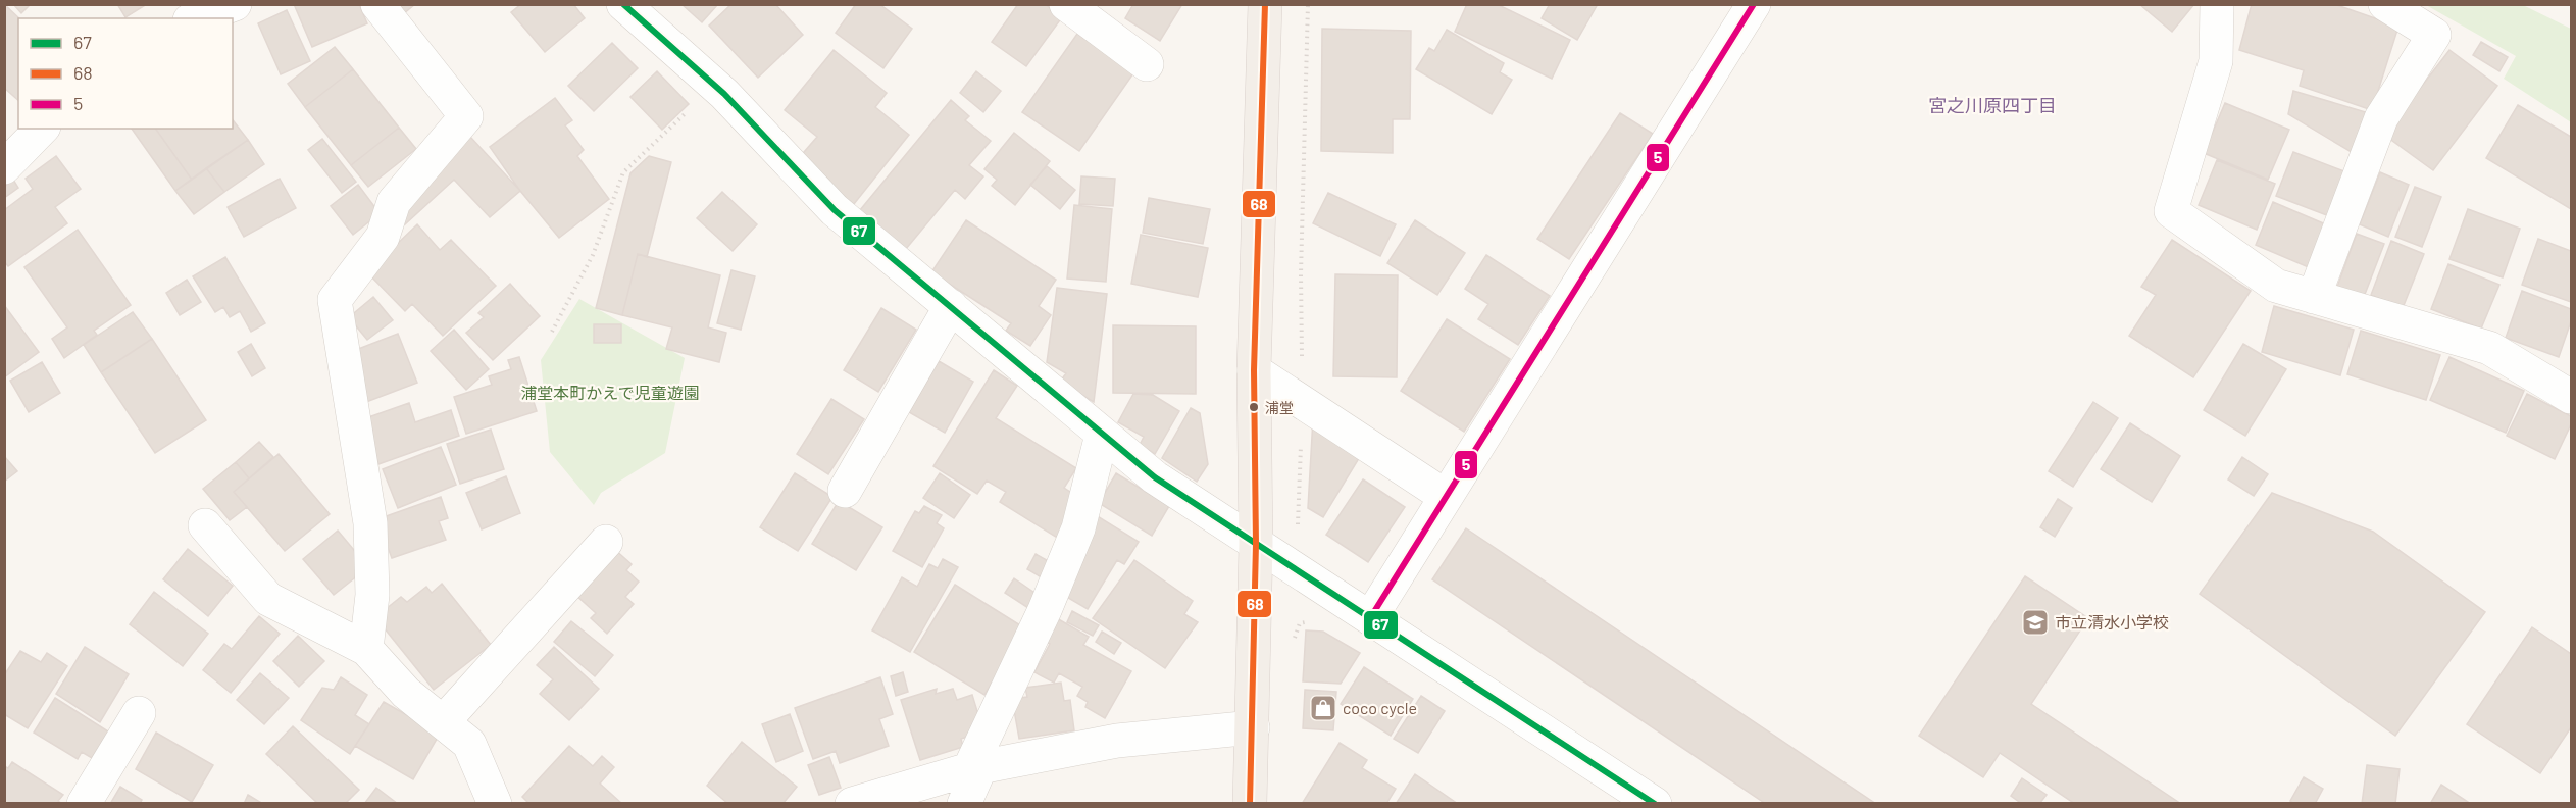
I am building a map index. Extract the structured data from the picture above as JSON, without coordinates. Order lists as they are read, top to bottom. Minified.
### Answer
{"districts":["宮之川原四丁目"],"parks":["浦堂本町かえで児童遊園"],"places":{"other":["浦堂"],"school or university":["市立清水小学校"],"shop":["coco cycle"]},"lines":["transit line 67","transit line 68","transit line 5"],"legend":["67","68","5"]}
